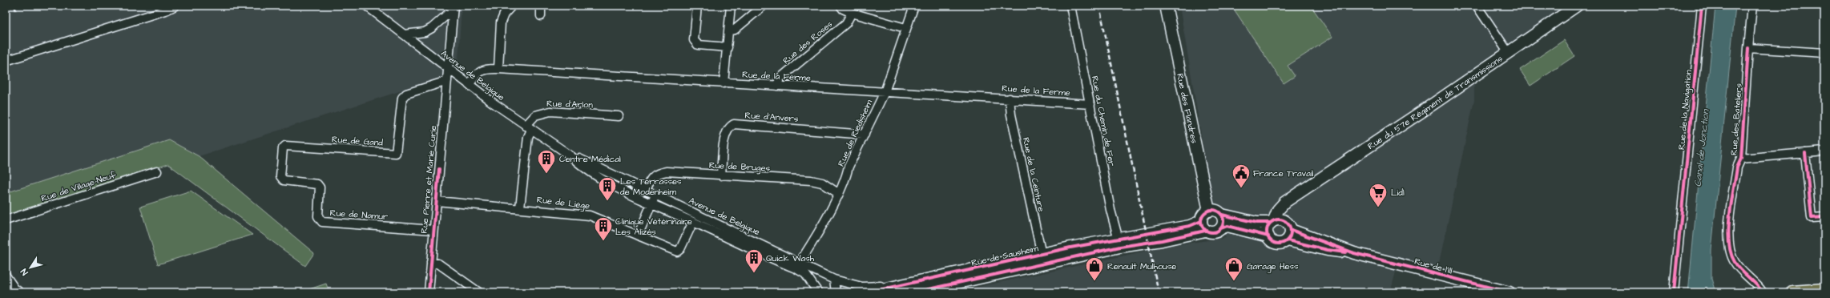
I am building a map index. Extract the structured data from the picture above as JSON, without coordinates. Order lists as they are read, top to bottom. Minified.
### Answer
{"streets":{"main road":["Rue du 57e Régiment de Transmissions","Rue des Flandres","Rue de Sausheim","Rue de l'Ill"],"street":["Rue des Roses","Avenue de Belgique","Rue de la Ferme","Rue d'Arlon","Rue de la Navigation","Rue d'Anvers","Rue des Bateliers","Rue du Chemin de Fer","Rue de Riedisheim","Rue de Gand","Rue de Bruges","Rue de la Ceinture","Rue Pierre et Marie Curie","Rue de Village-Neuf","Rue de Liège","Rue de Namur"]},"crossings":[["Rue des Roses","Rue de la Ferme"],["Avenue de Belgique","Rue de la Ferme"],["Avenue de Belgique","Rue d'Arlon"],["Avenue de Belgique","Rue de Riedisheim"],["Avenue de Belgique","Rue de Bruges"],["Avenue de Belgique","Rue Pierre et Marie Curie"],["Avenue de Belgique","Rue de Liège"],["Avenue de Belgique","Rue de Sausheim"],["Rue de la Ferme","Rue du Chemin de Fer"],["Rue de la Ferme","Rue de Riedisheim"],["Rue de la Ferme","Rue de la Ceinture"],["Rue du 57e Régiment de Transmissions","Rue de l'Ill"],["Rue des Flandres","Rue de Sausheim"],["Rue d'Anvers","Rue de Riedisheim"],["Rue d'Anvers","Rue de Bruges"],["Rue du Chemin de Fer","Rue de Sausheim"],["Rue de Riedisheim","Rue de Bruges"],["Rue de Gand","Rue Pierre et Marie Curie"],["Rue de Gand","Rue de Namur"],["Rue de la Ceinture","Rue de Sausheim"],["Rue Pierre et Marie Curie","Rue de Liège"],["Rue Pierre et Marie Curie","Rue de Namur"]],"water":["Canal de Jonction"],"places":{"building":["Centre Médical","Les Terrasses de Modenheim","Clinique Vétérinaire Les Alizés","Quick Wash"],"public building":["France Travail"],"supermarket":["Lidl"],"shop":["Renault Mulhouse","Garage Hess"]},"north":"bottom left"}
